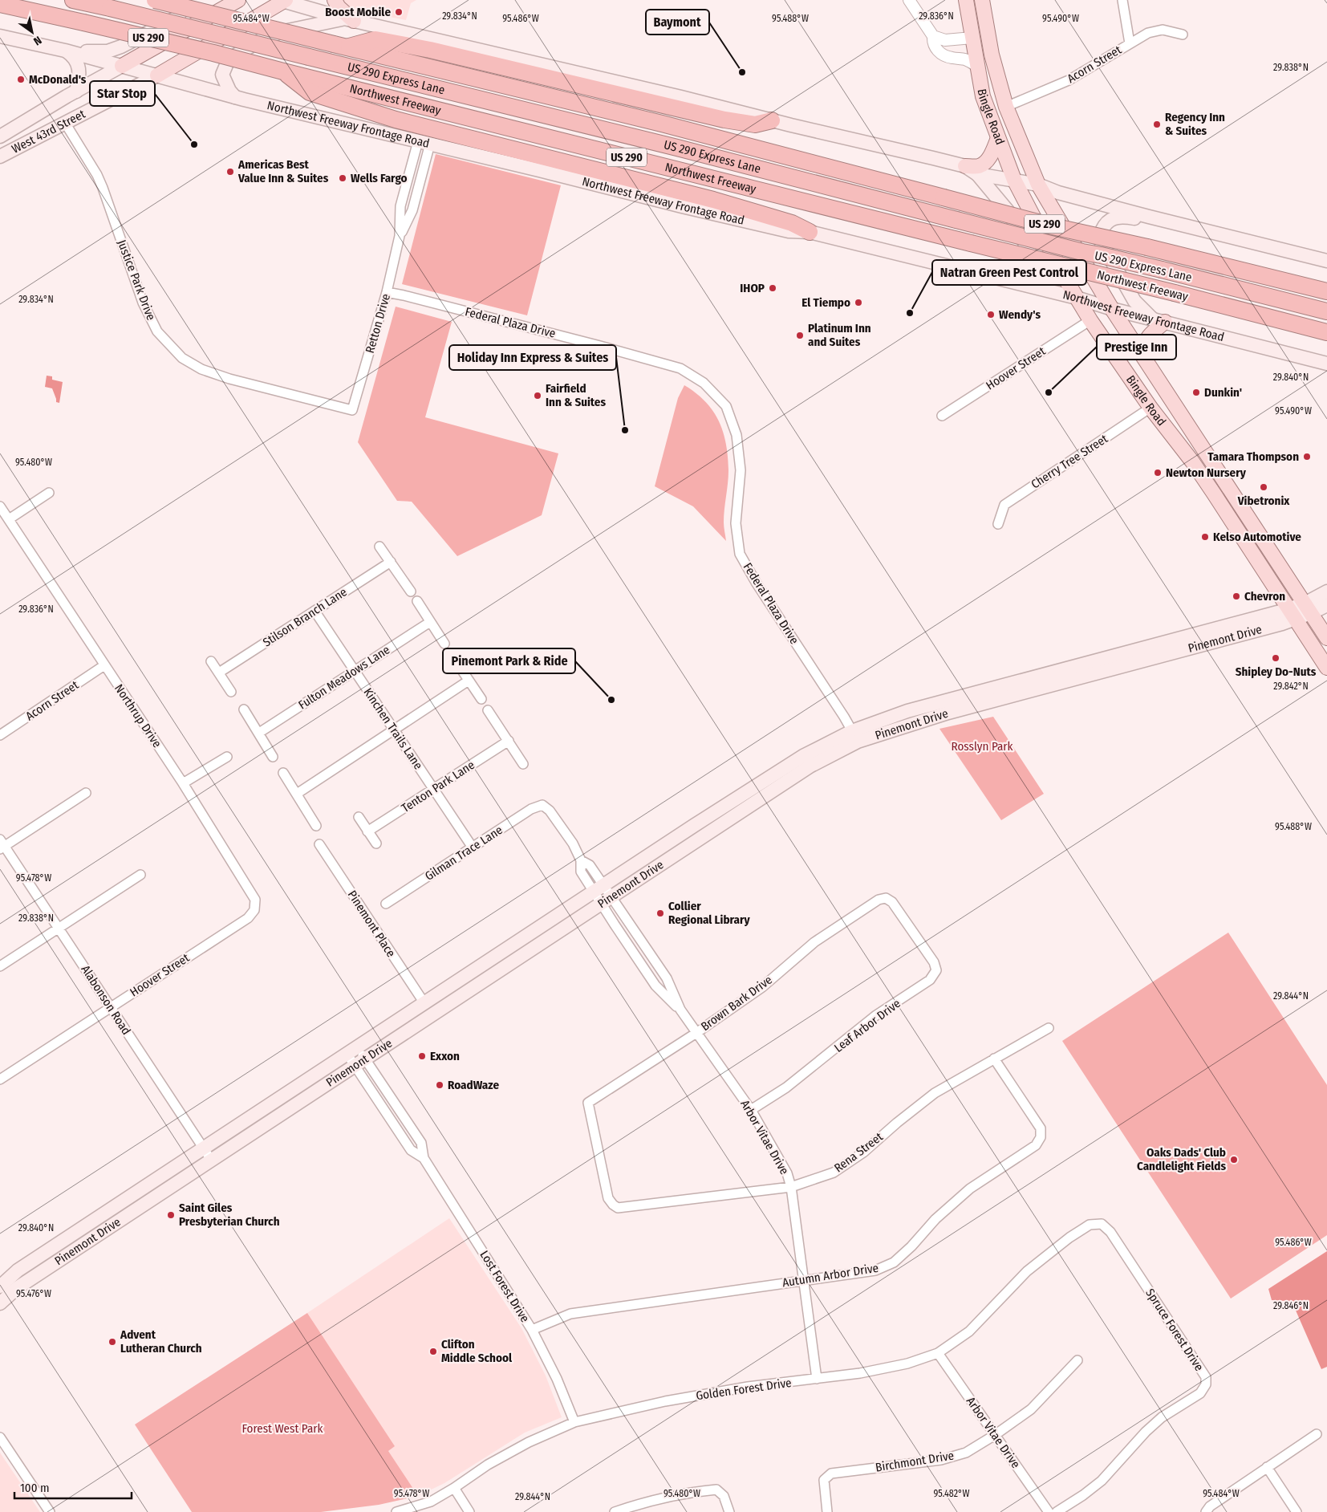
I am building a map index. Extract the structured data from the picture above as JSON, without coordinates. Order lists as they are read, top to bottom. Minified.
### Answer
{"streets":{"highway":["US 290","US 290 Express Lane","Northwest Freeway"],"main road":["Bingle Road","Northwest Freeway Frontage Road","West 43rd Street","Pinemont Drive"],"street":["Acorn Street","Justice Park Drive","Federal Plaza Drive","Retton Drive","Hoover Street","Cherry Tree Street","Stilson Branch Lane","Fulton Meadows Lane","Northrup Drive","Kinchen Trails Lane","Tenton Park Lane","Gilman Trace Lane","Pinemont Place","Alabonson Road","Brown Bark Drive","Leaf Arbor Drive","Arbor Vitae Drive","Rena Street","Autumn Arbor Drive","Lost Forest Drive","Spruce Forest Drive","Golden Forest Drive","Birchmont Drive"]},"crossings":[["Acorn Street","Bingle Road"],["Acorn Street","Northrup Drive"],["Bingle Road","Northwest Freeway Frontage Road"],["Bingle Road","Hoover Street"],["Bingle Road","Cherry Tree Street"],["Bingle Road","Pinemont Drive"],["Northwest Freeway Frontage Road","West 43rd Street"],["Northwest Freeway Frontage Road","Retton Drive"],["West 43rd Street","Justice Park Drive"],["Justice Park Drive","Retton Drive"],["Federal Plaza Drive","Retton Drive"],["Federal Plaza Drive","Pinemont Drive"],["Hoover Street","Northrup Drive"],["Hoover Street","Alabonson Road"],["Stilson Branch Lane","Kinchen Trails Lane"],["Pinemont Drive","Gilman Trace Lane"],["Pinemont Drive","Pinemont Place"],["Pinemont Drive","Alabonson Road"],["Pinemont Drive","Arbor Vitae Drive"],["Pinemont Drive","Lost Forest Drive"],["Fulton Meadows Lane","Kinchen Trails Lane"],["Kinchen Trails Lane","Tenton Park Lane"],["Kinchen Trails Lane","Gilman Trace Lane"],["Gilman Trace Lane","Arbor Vitae Drive"],["Brown Bark Drive","Leaf Arbor Drive"],["Brown Bark Drive","Arbor Vitae Drive"],["Brown Bark Drive","Rena Street"],["Leaf Arbor Drive","Arbor Vitae Drive"],["Arbor Vitae Drive","Rena Street"],["Arbor Vitae Drive","Autumn Arbor Drive"],["Arbor Vitae Drive","Golden Forest Drive"],["Arbor Vitae Drive","Birchmont Drive"],["Rena Street","Autumn Arbor Drive"],["Autumn Arbor Drive","Lost Forest Drive"],["Lost Forest Drive","Golden Forest Drive"],["Spruce Forest Drive","Golden Forest Drive"]],"parks":["Rosslyn Park","Forest West Park"],"places":["Boost Mobile","Baymont","McDonald's","Regency Inn & Suites","Star Stop","Americas Best Value Inn & Suites","Wells Fargo","IHOP","El Tiempo","Natran Green Pest Control","Wendy's","Platinum Inn and Suites","Prestige Inn","Dunkin'","Fairfield Inn & Suites","Holiday Inn Express & Suites","Tamara Thompson","Newton Nursery","Vibetronix","Kelso Automotive","Chevron","Shipley Do-Nuts","Pinemont Park & Ride","Collier Regional Library","Exxon","RoadWaze","Oaks Dads' Club Candlelight Fields","Saint Giles Presbyterian Church","Advent Lutheran Church","Clifton Middle School"],"scale_bar":"100 m","north":"bottom right","coordinates":["29.836°N","29.834°N","95.484°W","95.486°W","95.488°W","95.490°W","29.838°N","29.840°N","95.480°W","29.842°N","95.478°W","29.844°N","95.476°W","29.846°N","95.482°W"]}
